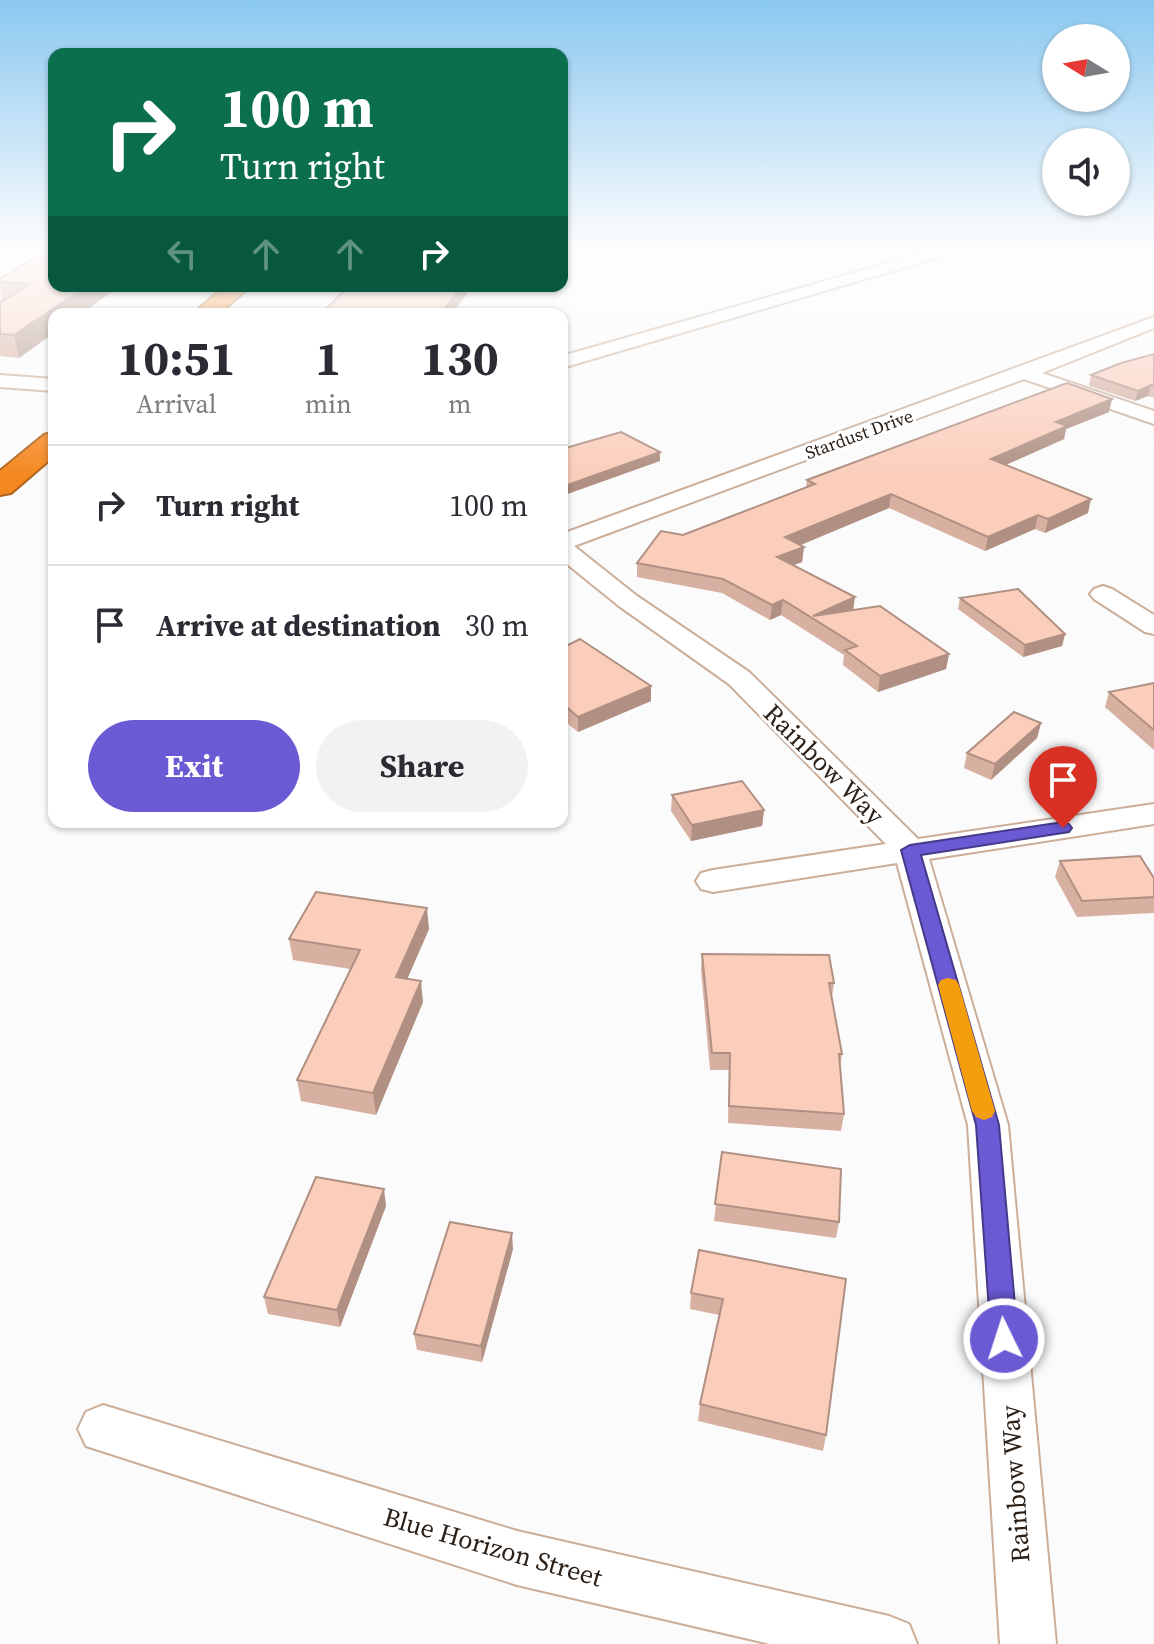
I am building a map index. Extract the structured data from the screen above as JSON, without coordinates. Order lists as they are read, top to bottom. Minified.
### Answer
{"streets":{"street":["Stardust Drive","Rainbow Way","Blue Horizon Street"]},"north":"left","page":{"turn":["100 m","Turn right"],"eta":["10:51","Arrival","1","min","130","m"],"list":[{"name":"Turn right","value":"100 m"},{"name":"Arrive at destination","value":"30 m"}],"buttons":["Exit","Share"]}}
